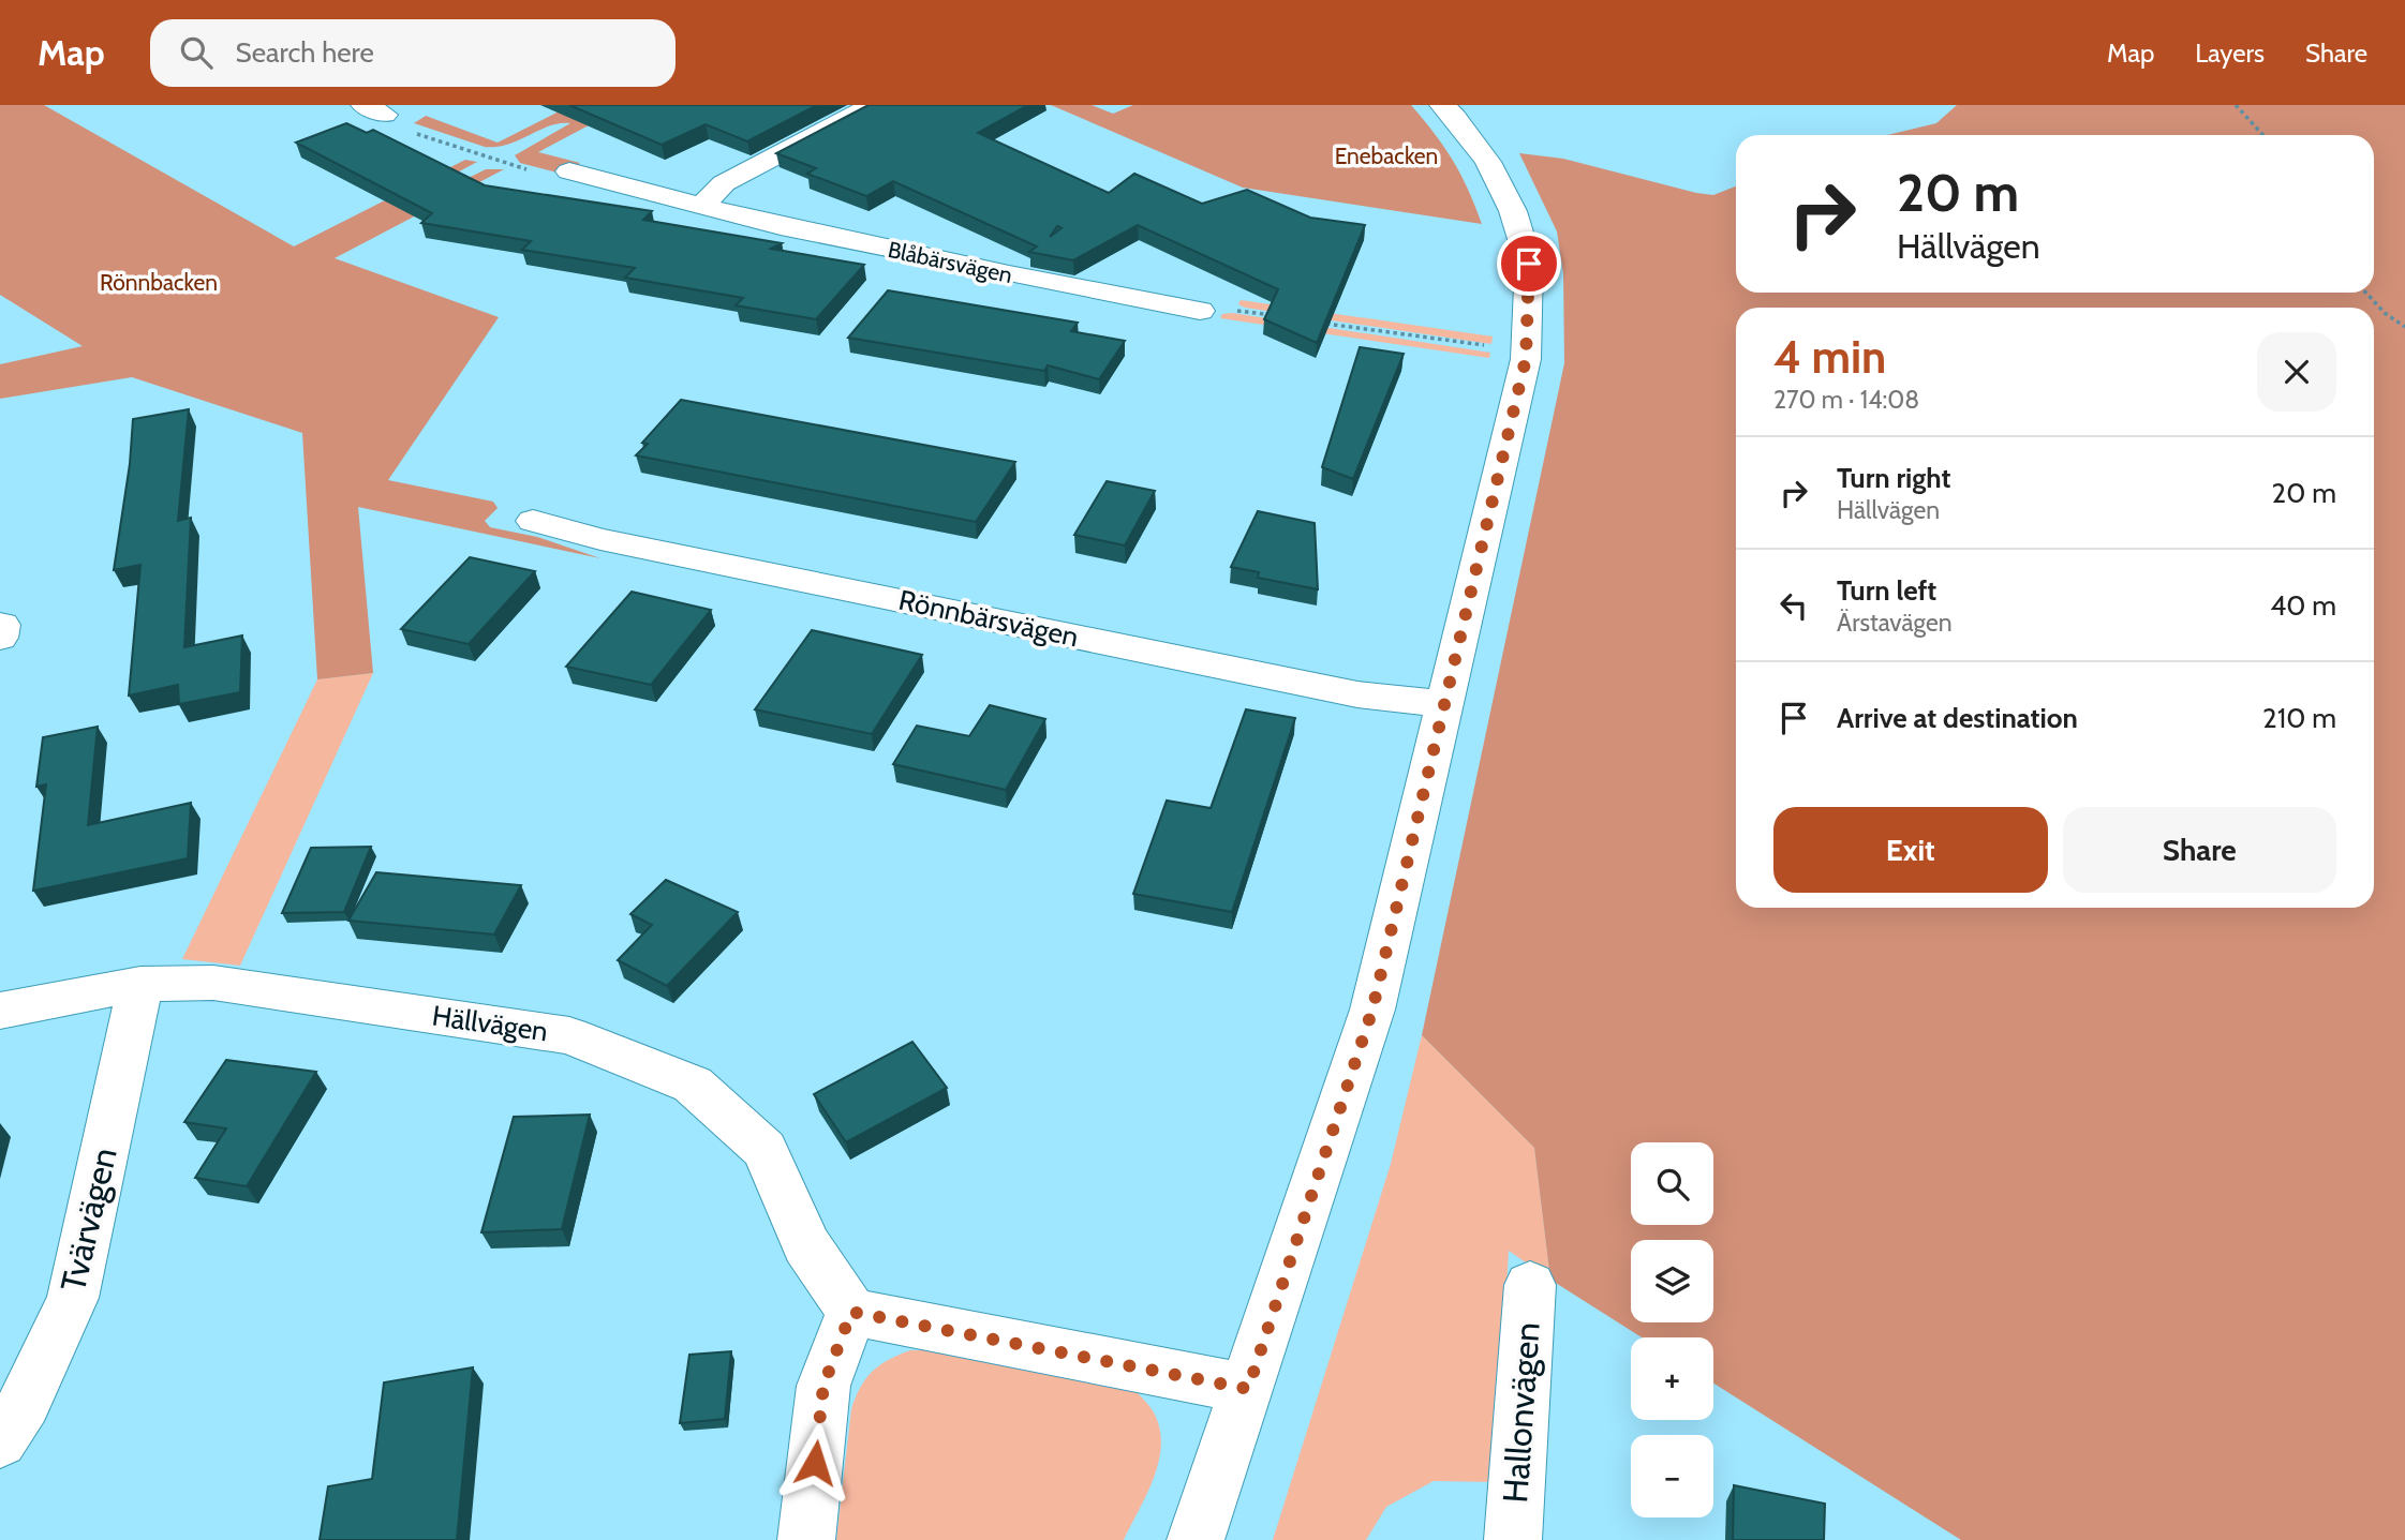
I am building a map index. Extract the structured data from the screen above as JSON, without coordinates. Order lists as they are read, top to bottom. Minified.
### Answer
{"streets":{"street":["Blåbärsvägen","Rönnbärsvägen","Hällvägen","Tvärvägen","Hallonvägen"]},"crossings":[["Hällvägen","Tvärvägen"]],"parks":["Enebacken","Rönnbacken"],"page":{"header":"Map","search":"Search here","nav":["Map","Layers","Share"],"turn":["20 m","Hällvägen"],"heading":["4 min","270 m · 14:08"],"list":[{"name":"Turn right","note":"Hällvägen","value":"20 m"},{"name":"Turn left","note":"Ärstavägen","value":"40 m"},{"name":"Arrive at destination","value":"210 m"}],"buttons":["Exit","Share"],"map_buttons":["+","−"]}}
